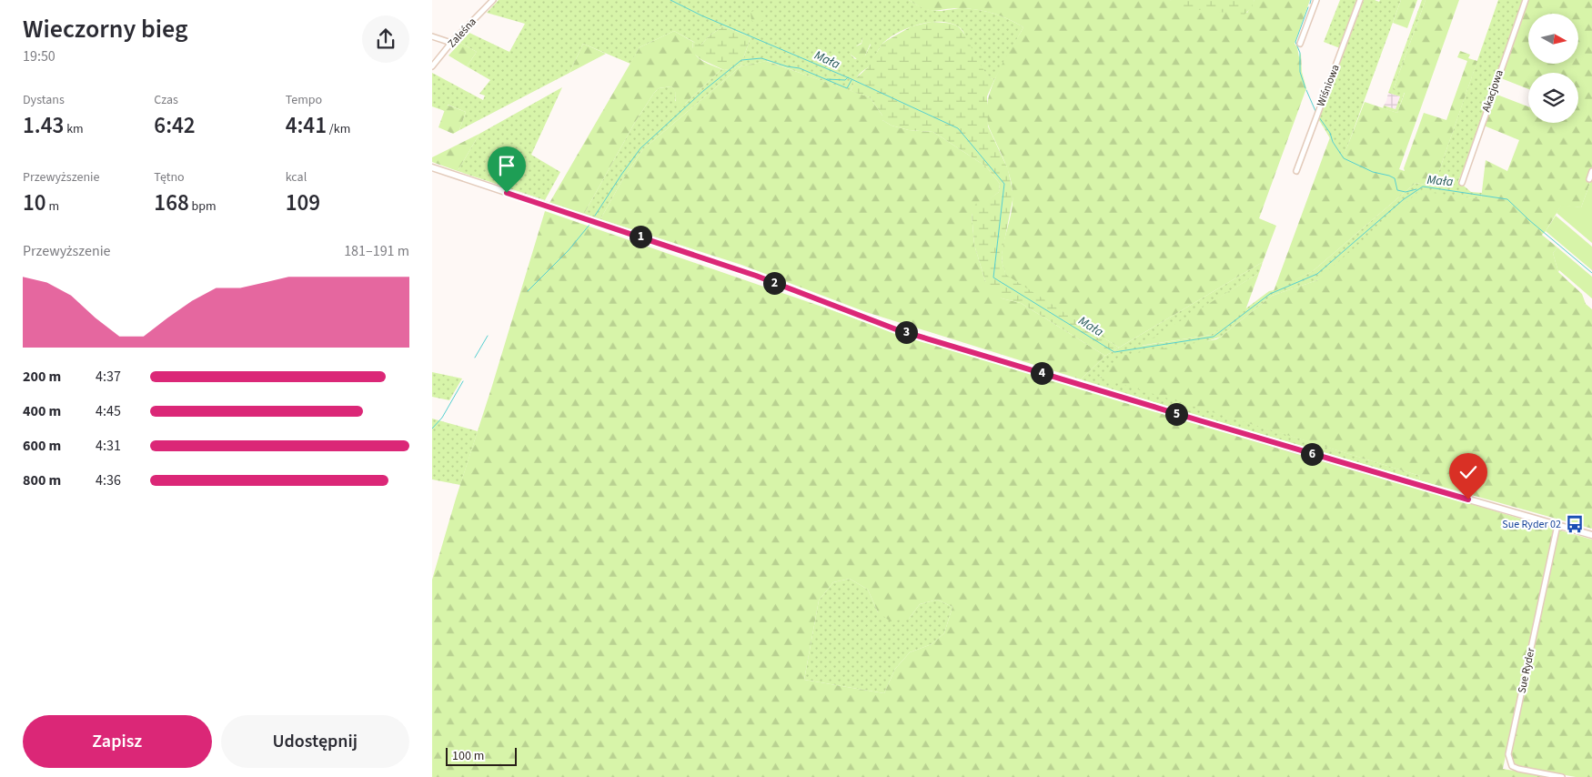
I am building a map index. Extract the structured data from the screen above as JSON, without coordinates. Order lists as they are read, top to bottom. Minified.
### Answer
{"streets":{"street":["Zaleśna","Wiśniowa","Akacjowa","Sue Ryder"]},"water":["Mała"],"places":{"bus stop":["Sue Ryder 02"]},"scale_bar":"100 m","north":"right","page":{"heading":["Wieczorny bieg","19:50"],"stats":[["Dystans","1.43 km"],["Czas","6:42"],["Tempo","4:41 /km"],["Przewyższenie","10 m"],["Tętno","168 bpm"],["kcal","109"]],"pins":["1","2","3","4","5","6"],"chart":["Przewyższenie","181–191 m"],"list":[{"name":"200 m","note":"4:37"},{"name":"400 m","note":"4:45"},{"name":"600 m","note":"4:31"},{"name":"800 m","note":"4:36"}],"buttons":["Zapisz","Udostępnij"],"scale":"100 m"}}
